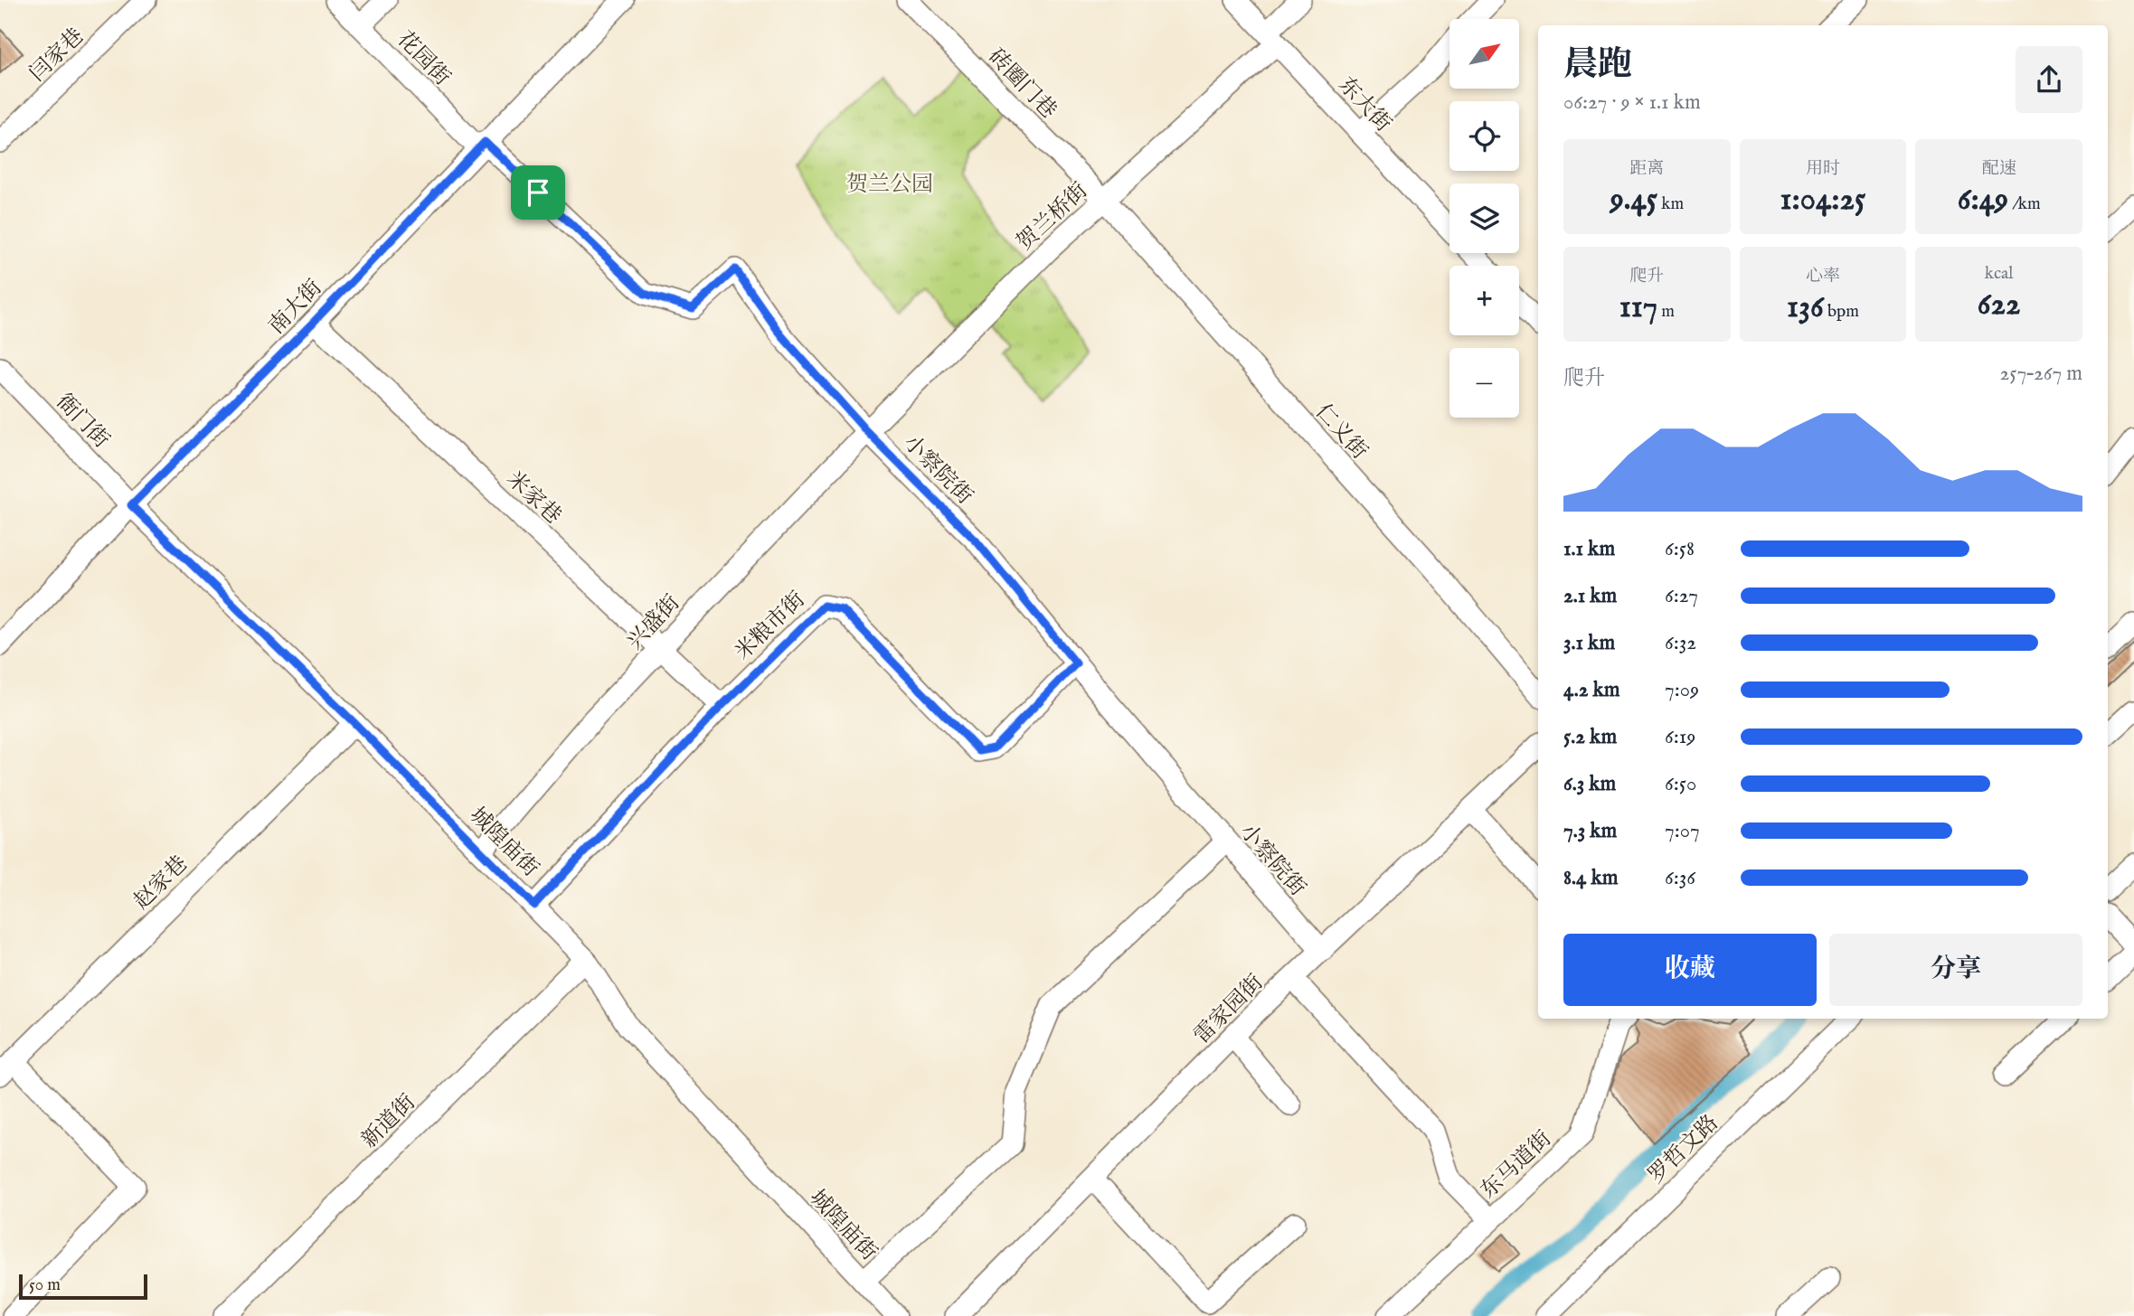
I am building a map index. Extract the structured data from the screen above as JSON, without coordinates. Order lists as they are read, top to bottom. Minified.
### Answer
{"streets":{"street":["闫家巷","花园街","砖圈门巷","东大街","贺兰桥街","南大街","衙门街","仁义街","小察院街","米家巷","兴盛街","米粮市街","城隍庙街","赵家巷","雷家园街","新道街","罗哲文路","东马道街"]},"crossings":[["花园街","南大街"],["花园街","小察院街"],["砖圈门巷","贺兰桥街"],["砖圈门巷","仁义街"],["东大街","贺兰桥街"],["贺兰桥街","仁义街"],["贺兰桥街","小察院街"],["贺兰桥街","兴盛街"],["南大街","衙门街"],["南大街","小察院街"],["南大街","米家巷"],["南大街","城隍庙街"],["衙门街","城隍庙街"],["小察院街","兴盛街"],["小察院街","米粮市街"],["小察院街","雷家园街"],["米家巷","兴盛街"],["米家巷","米粮市街"],["兴盛街","城隍庙街"],["米粮市街","城隍庙街"],["城隍庙街","赵家巷"],["城隍庙街","新道街"]],"parks":["贺兰公园"],"scale_bar":"50 m","north":"top right","page":{"map_buttons":["+","−"],"heading":["晨跑","06:27 · 9 × 1.1 km"],"stats":[["距离","9.45 km"],["用时","1:04:25"],["配速","6:49 /km"],["爬升","117 m"],["心率","136 bpm"],["kcal","622"]],"chart":["爬升","257–267 m"],"list":[{"name":"1.1 km","note":"6:58"},{"name":"2.1 km","note":"6:27"},{"name":"3.1 km","note":"6:32"},{"name":"4.2 km","note":"7:09"},{"name":"5.2 km","note":"6:19"},{"name":"6.3 km","note":"6:50"},{"name":"7.3 km","note":"7:07"},{"name":"8.4 km","note":"6:36"}],"buttons":["收藏","分享"],"scale":"50 m"}}
